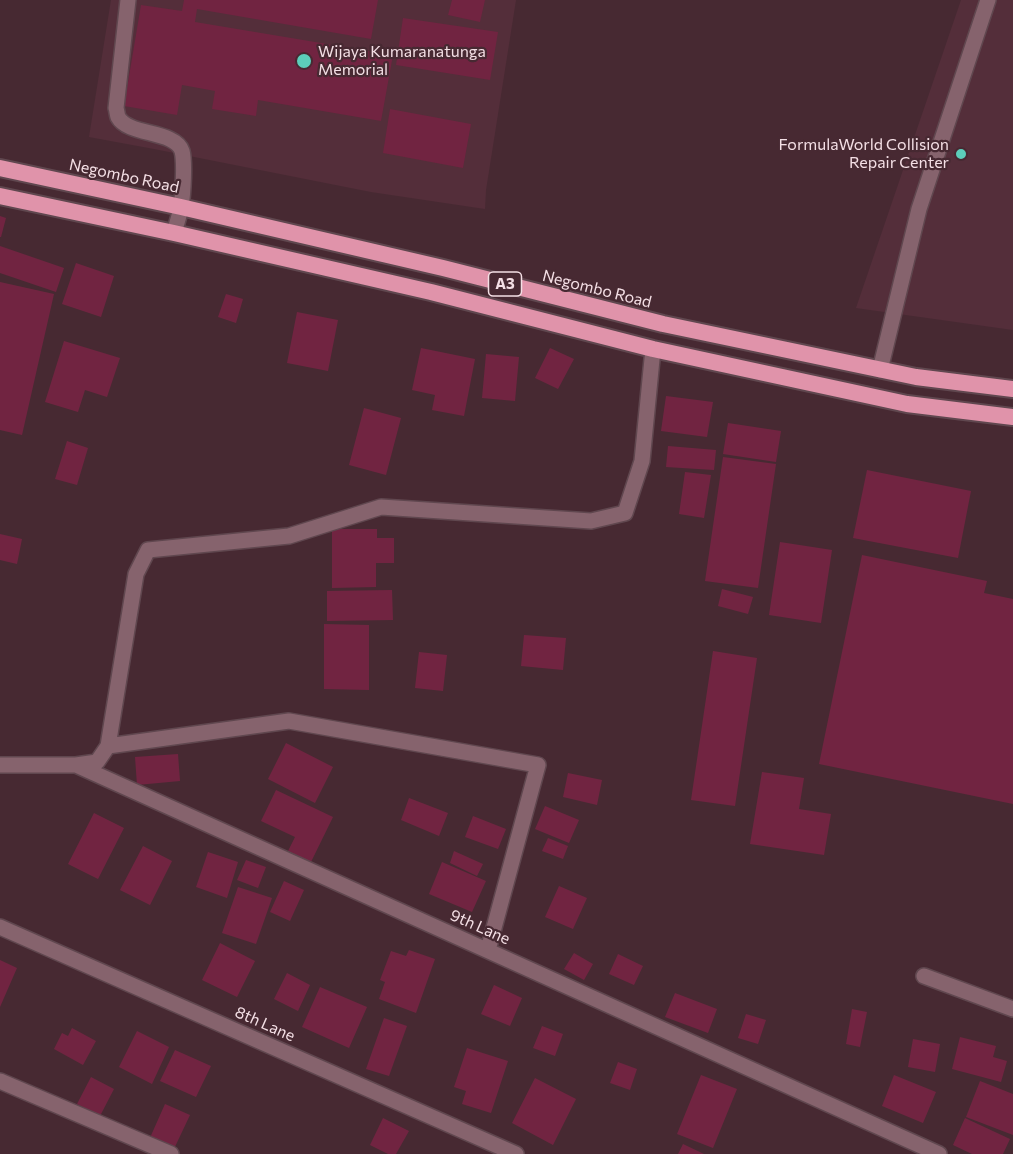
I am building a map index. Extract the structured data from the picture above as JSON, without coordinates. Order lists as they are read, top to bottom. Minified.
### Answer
{"streets":{"highway":["Negombo Road","A3"],"street":["9th Lane","8th Lane"]},"places":["Wijaya Kumaranatunga Memorial","FormulaWorld Collision Repair Center"]}
